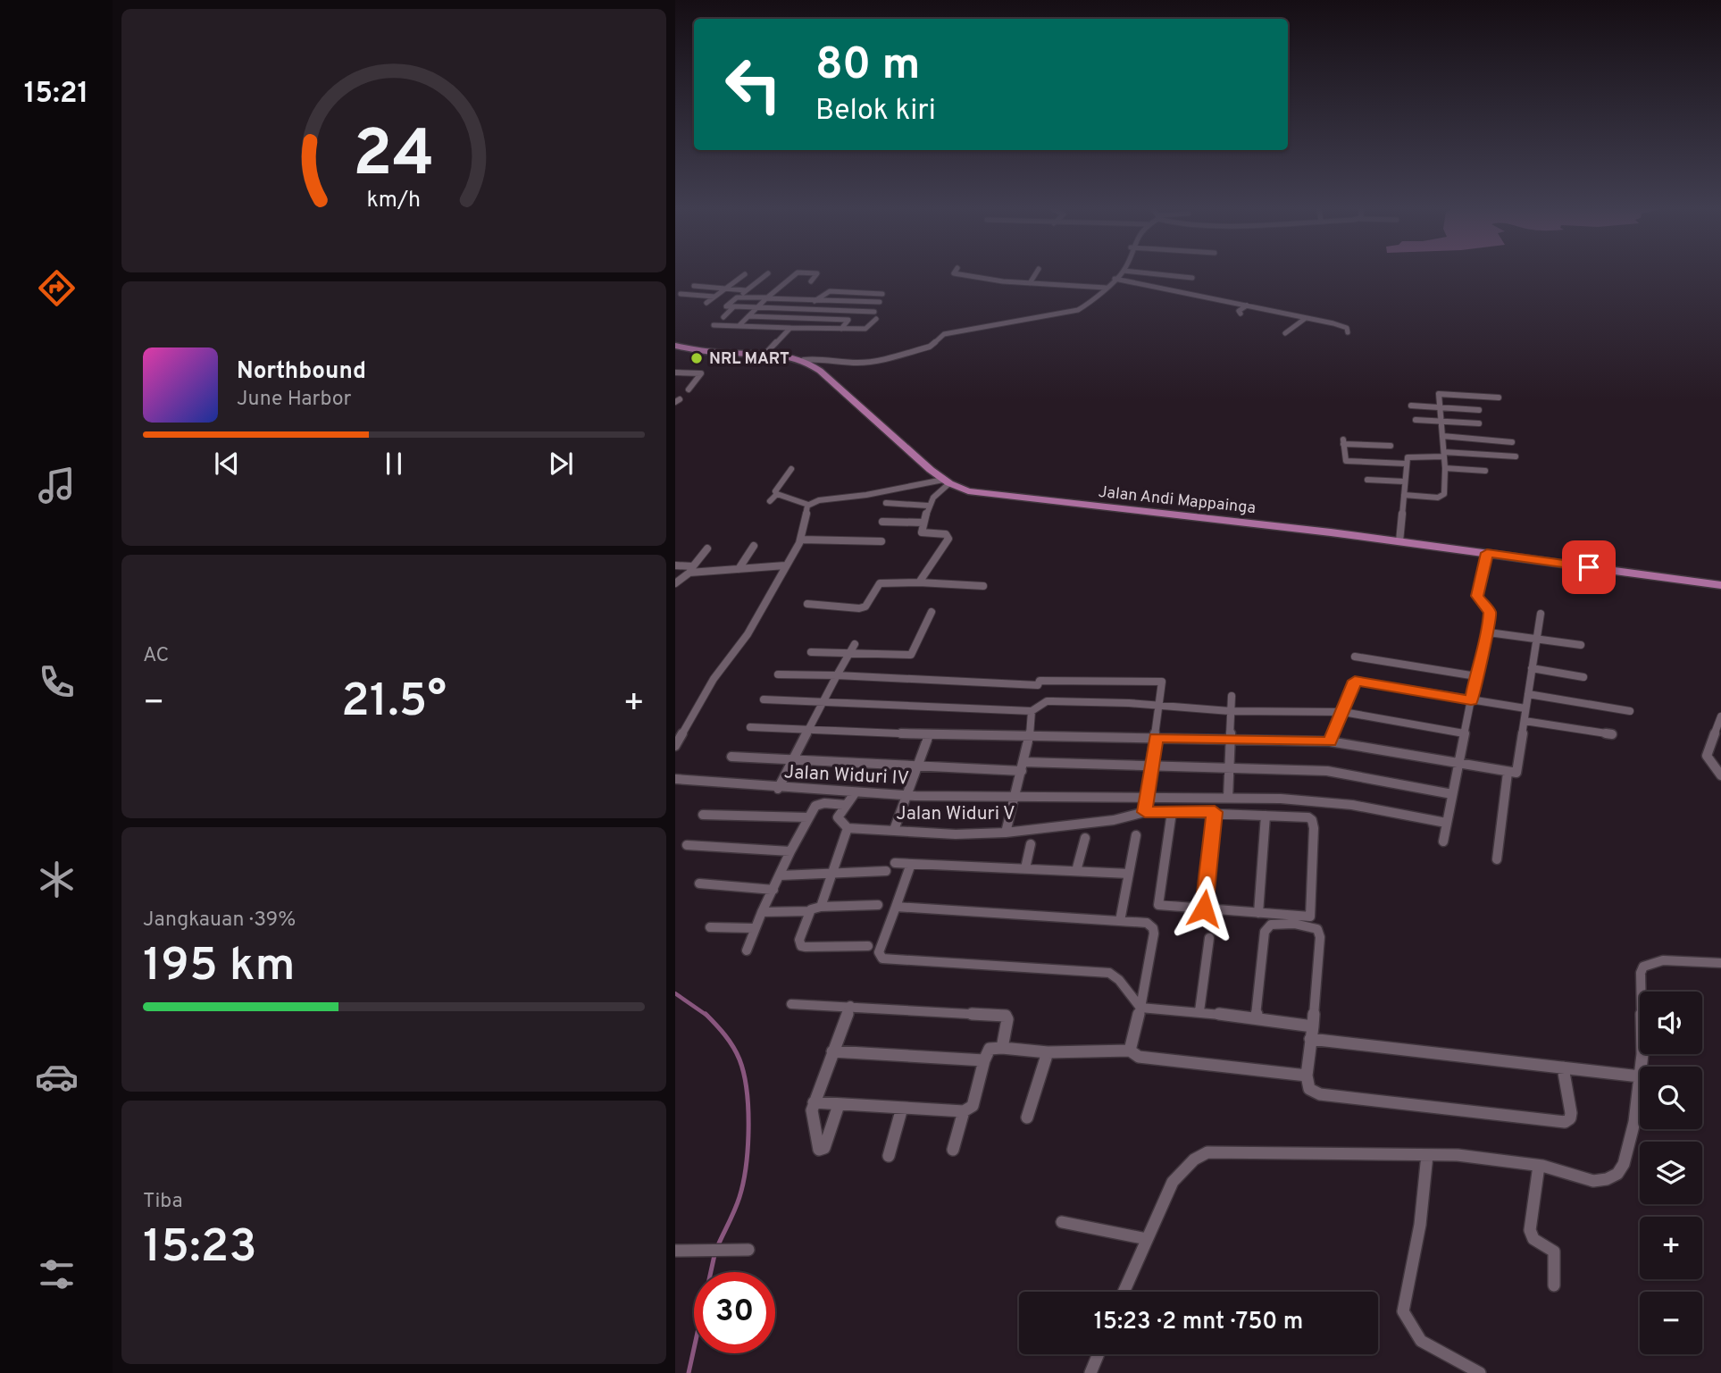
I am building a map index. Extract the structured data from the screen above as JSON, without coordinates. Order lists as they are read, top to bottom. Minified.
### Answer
{"streets":{"main road":["Jalan Andi Mappainga"],"street":["Jalan Widuri IV","Jalan Widuri V"]},"places":["NRL MART"],"page":{"tabs":"15:21","turn":["80 m","Belok kiri"],"song":["Northbound","June Harbor"],"tile":["AC",["Jangkauan · 39%","195 km"],["Tiba","15:23"]],"heat":["−","21.5°","+"],"map_buttons":["+","−"],"limit":"30","trip":"15:23 · 2 mnt · 750 m","gauge":["24","km/h"]}}
